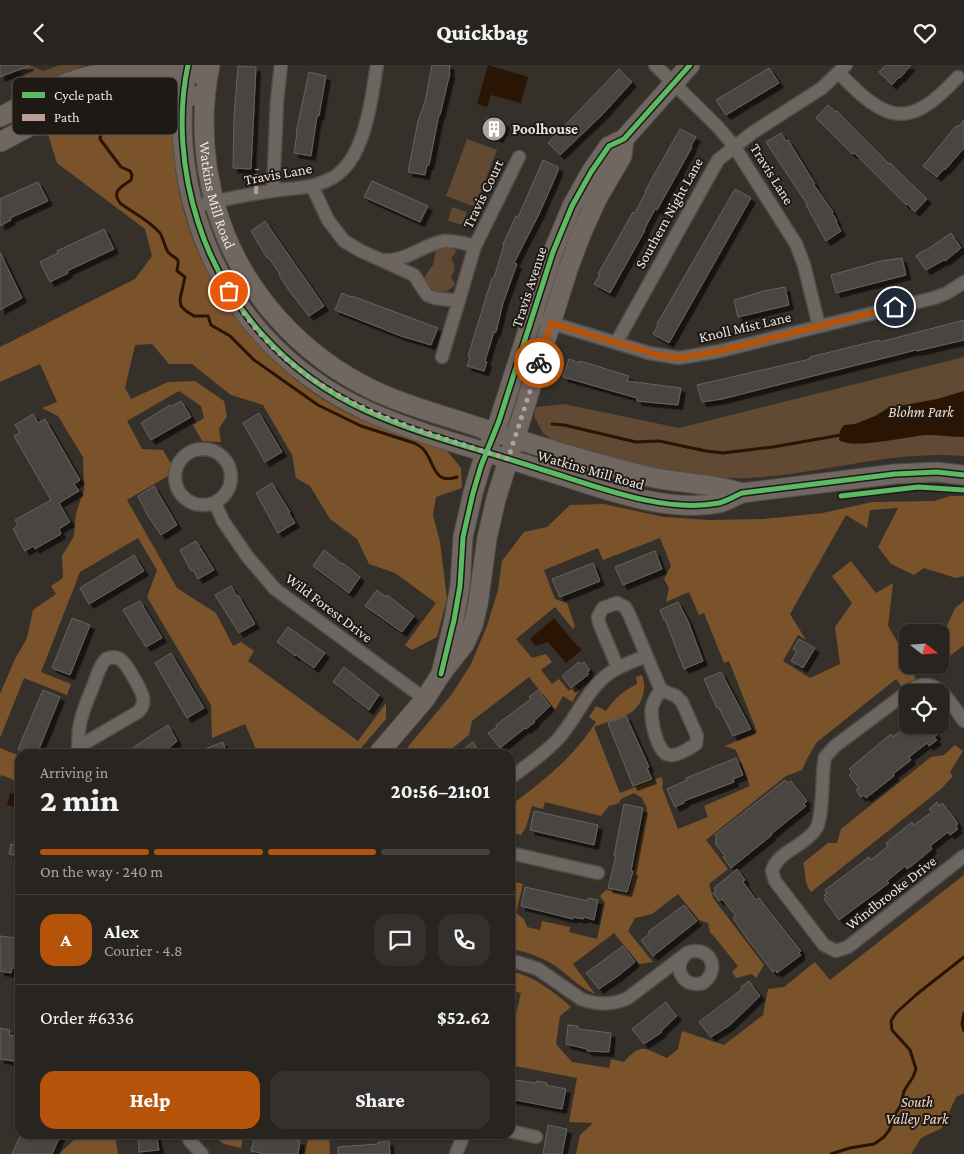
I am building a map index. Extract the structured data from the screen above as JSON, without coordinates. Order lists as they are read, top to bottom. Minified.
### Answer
{"streets":{"street":["Travis Lane","Travis Court","Watkins Mill Road","Southern Night Lane","Travis Avenue","Knoll Mist Lane","Wild Forest Drive","Windbrooke Drive"]},"crossings":[["Travis Lane","Travis Court"],["Travis Lane","Watkins Mill Road"],["Travis Lane","Southern Night Lane"],["Travis Lane","Travis Avenue"],["Travis Lane","Knoll Mist Lane"],["Watkins Mill Road","Travis Avenue"],["Southern Night Lane","Knoll Mist Lane"],["Travis Avenue","Knoll Mist Lane"],["Travis Avenue","Wild Forest Drive"]],"parks":["Blohm Park","South Valley Park"],"places":{"building":["Poolhouse"]},"legend":["Cycle path","Path"],"north":"right","page":{"header":"Quickbag","heading":["2 min","Arriving in","20:56–21:01"],"panel":["Alex","Courier · 4.8","Order #6336","$52.62"],"bar":"On the way · 240 m","round":"A","buttons":["Help","Share"]}}
